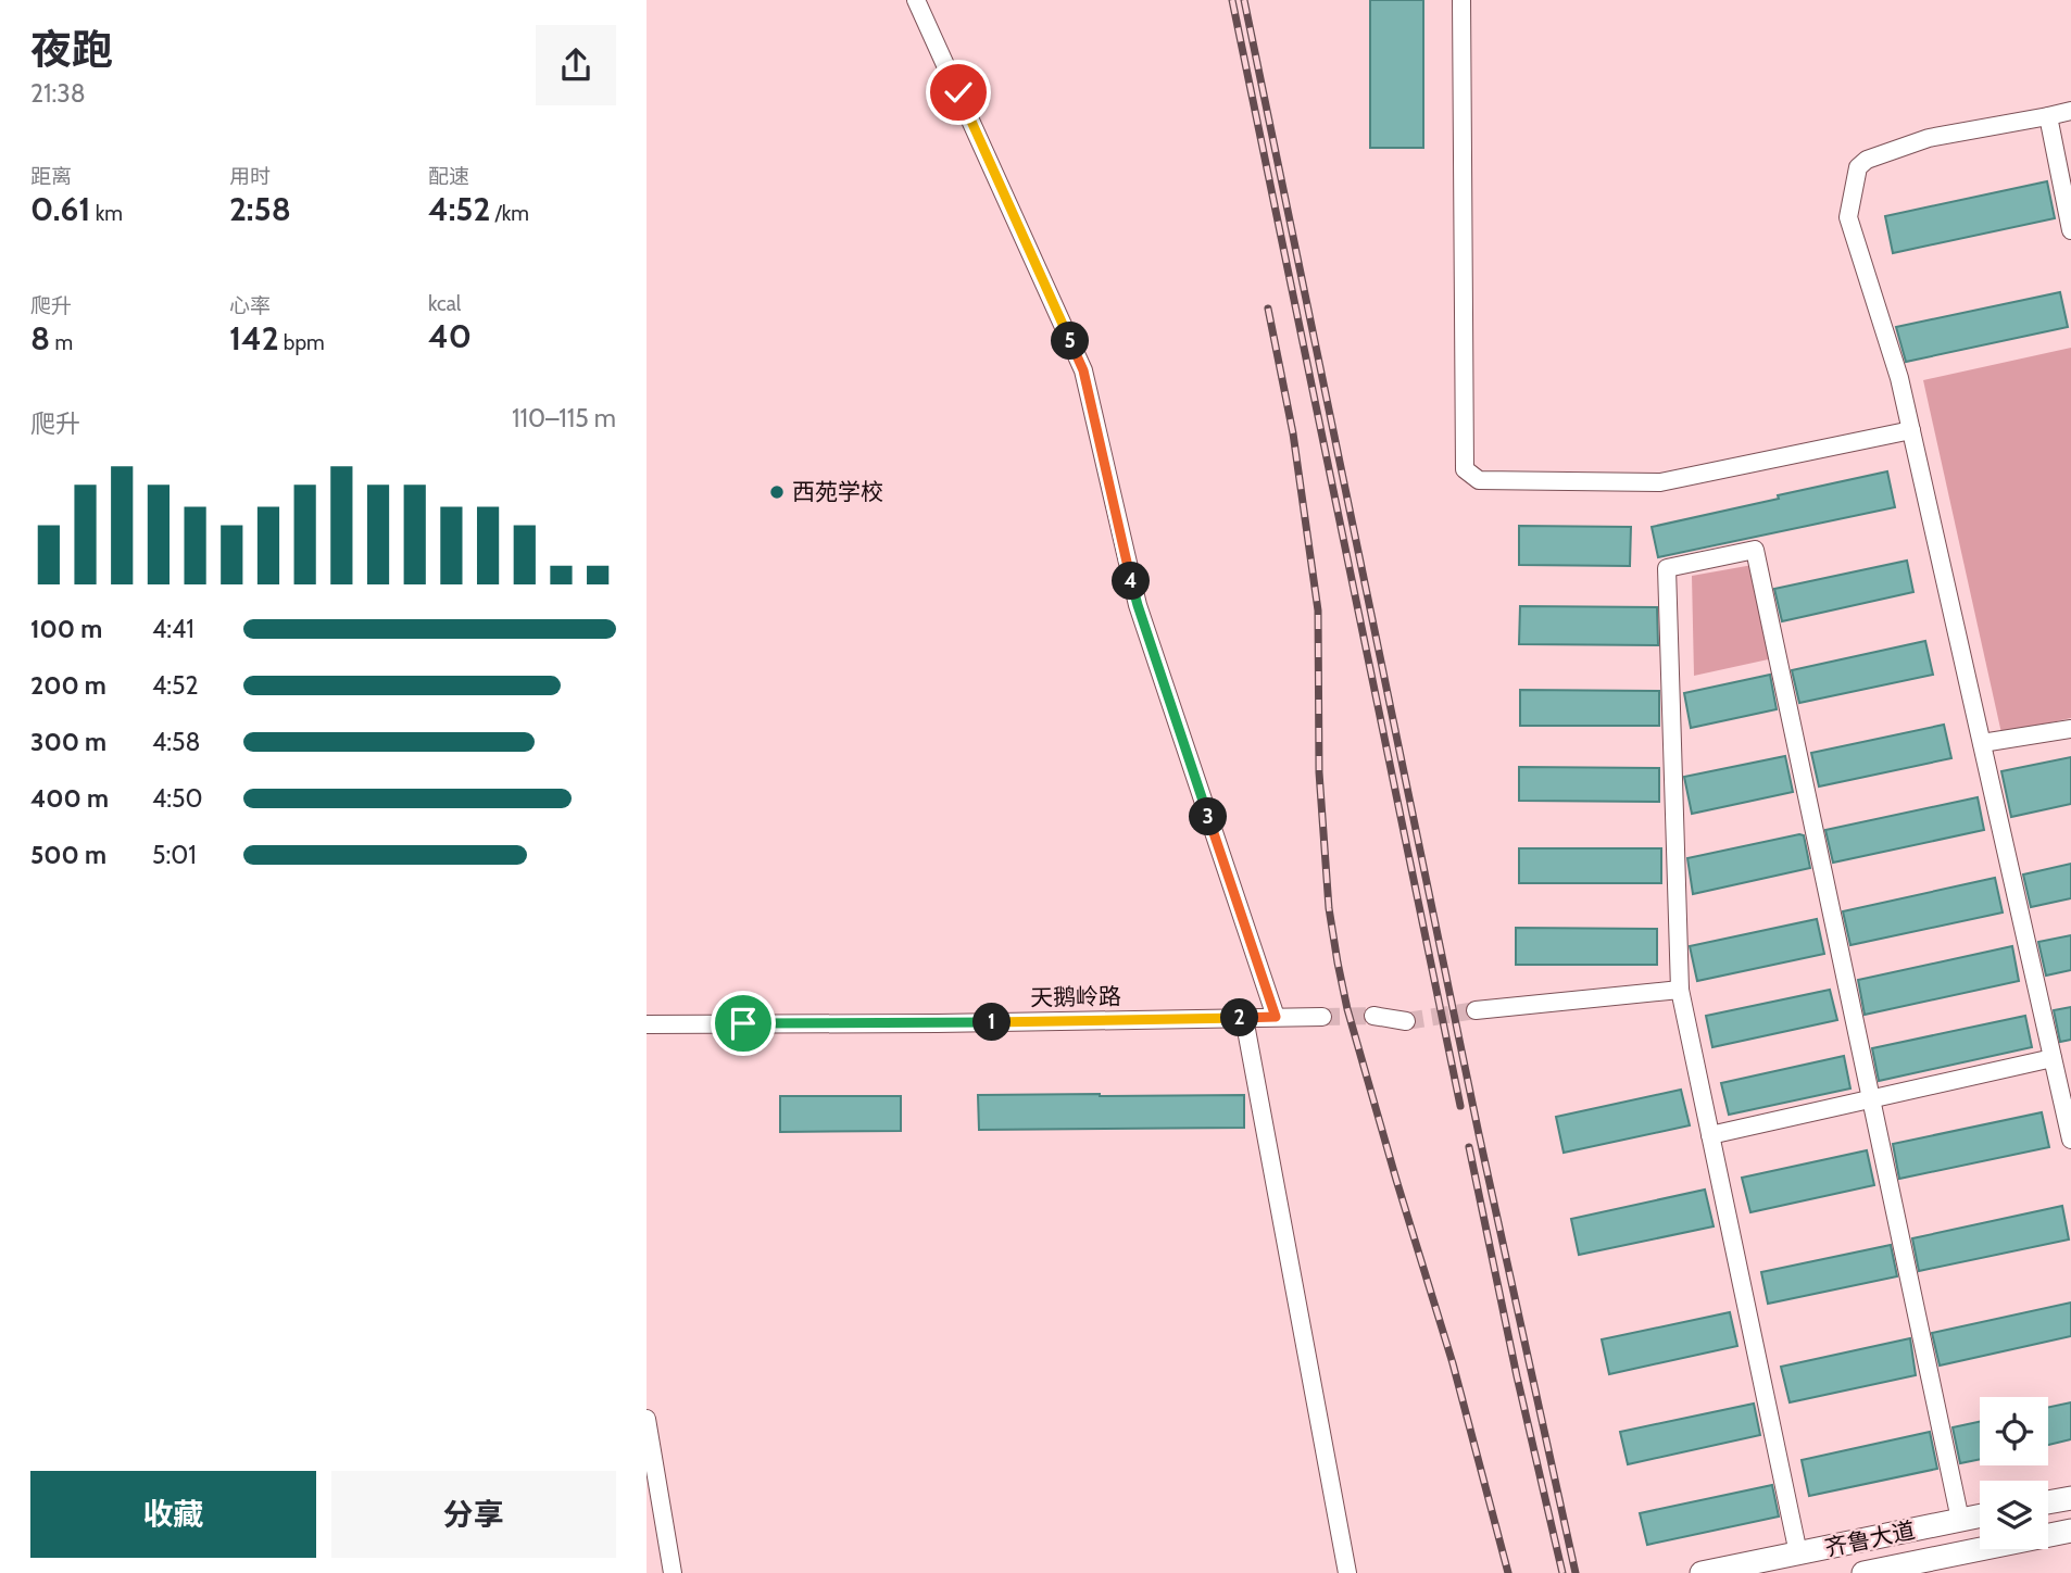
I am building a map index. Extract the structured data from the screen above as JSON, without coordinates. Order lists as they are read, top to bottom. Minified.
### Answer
{"streets":{"main road":["齐鲁大道"],"street":["天鹅岭路"]},"places":["西苑学校"],"page":{"heading":["夜跑","21:38"],"stats":[["距离","0.61 km"],["用时","2:58"],["配速","4:52 /km"],["爬升","8 m"],["心率","142 bpm"],["kcal","40"]],"pins":["5","4","3","2","1"],"chart":["爬升","110–115 m"],"list":[{"name":"100 m","note":"4:41"},{"name":"200 m","note":"4:52"},{"name":"300 m","note":"4:58"},{"name":"400 m","note":"4:50"},{"name":"500 m","note":"5:01"}],"buttons":["收藏","分享"]}}
